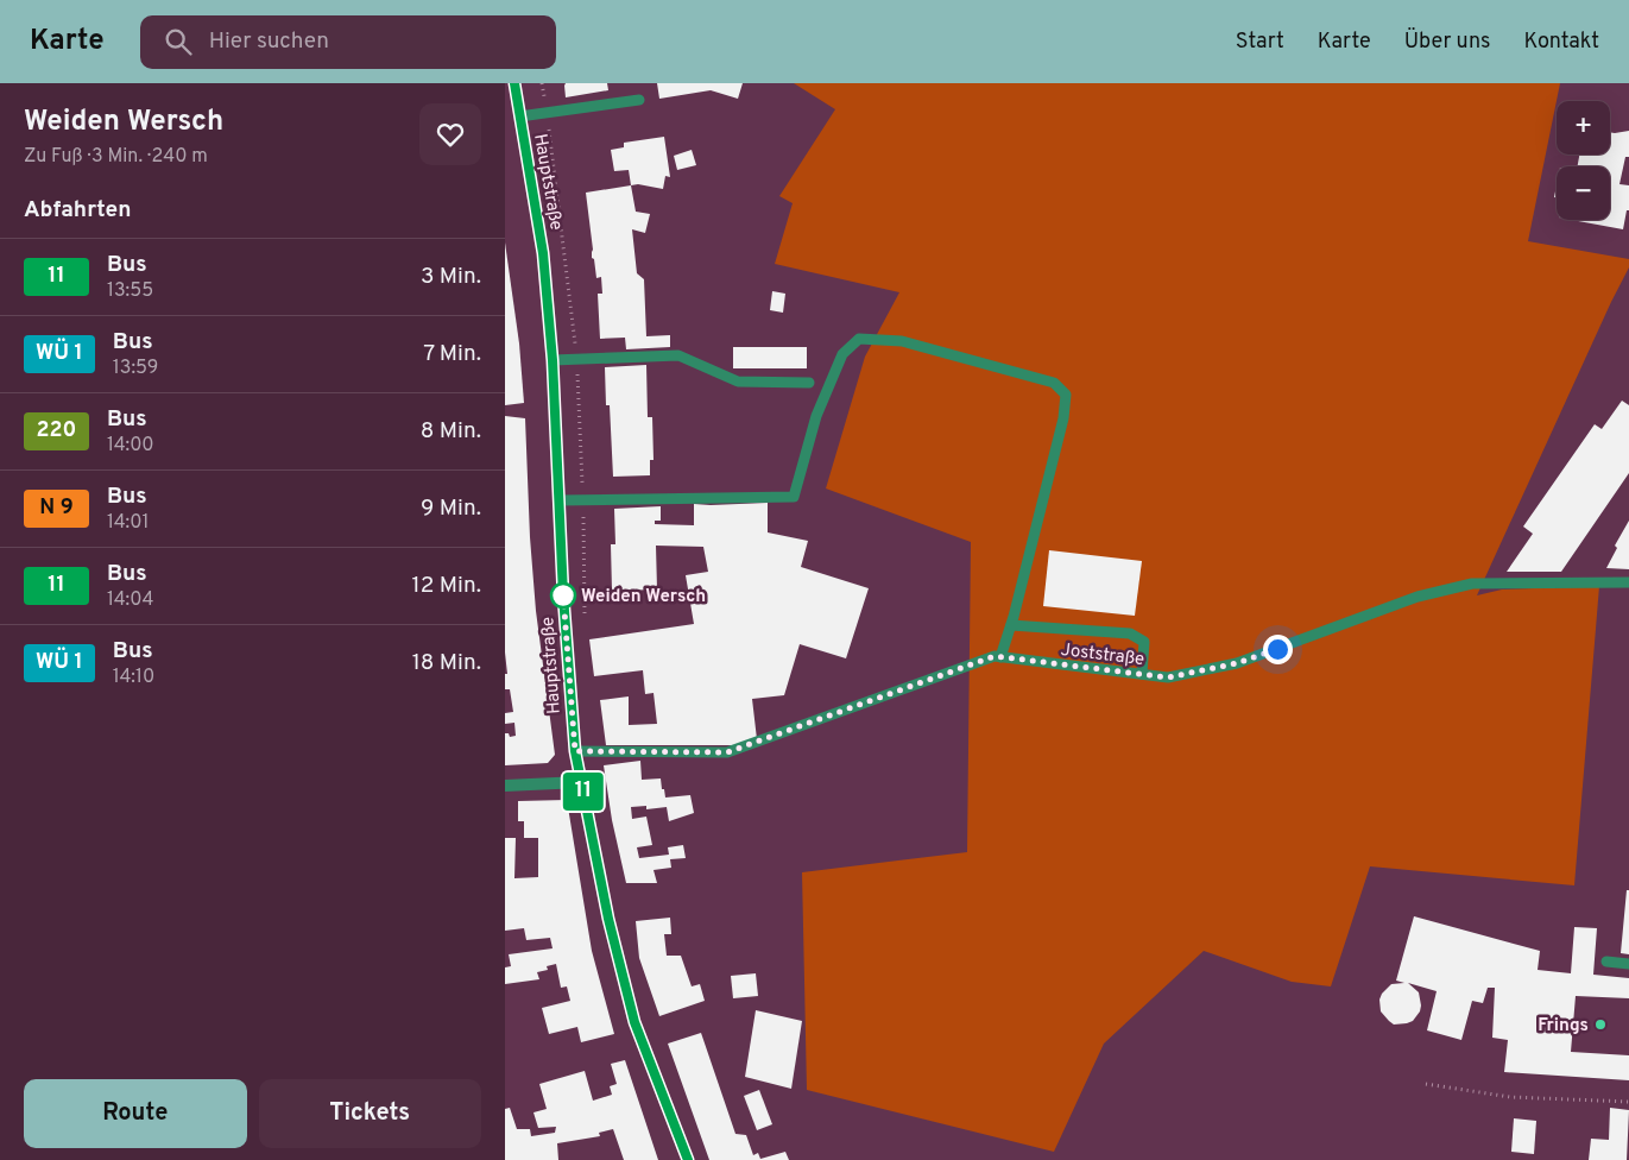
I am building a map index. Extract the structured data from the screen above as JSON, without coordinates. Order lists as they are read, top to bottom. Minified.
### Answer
{"streets":{"main road":["Hauptstraße"],"lane":["Joststraße"]},"crossings":[["Hauptstraße","Joststraße"]],"places":["Weiden Wersch","Frings"],"lines":["bus line 11"],"page":{"header":"Karte","search":"Hier suchen","nav":["Start","Karte","Über uns","Kontakt"],"heading":[["Weiden Wersch","Zu Fuß · 3 Min. · 240 m"],"Abfahrten"],"on_map":"11","map_buttons":["+","−"],"list":[{"mark":"11","name":"Bus","note":"13:55","value":"3 Min."},{"mark":"WÜ 1","name":"Bus","note":"13:59","value":"7 Min."},{"mark":"220","name":"Bus","note":"14:00","value":"8 Min."},{"mark":"N 9","name":"Bus","note":"14:01","value":"9 Min."},{"mark":"11","name":"Bus","note":"14:04","value":"12 Min."},{"mark":"WÜ 1","name":"Bus","note":"14:10","value":"18 Min."}],"buttons":["Route","Tickets"]}}
